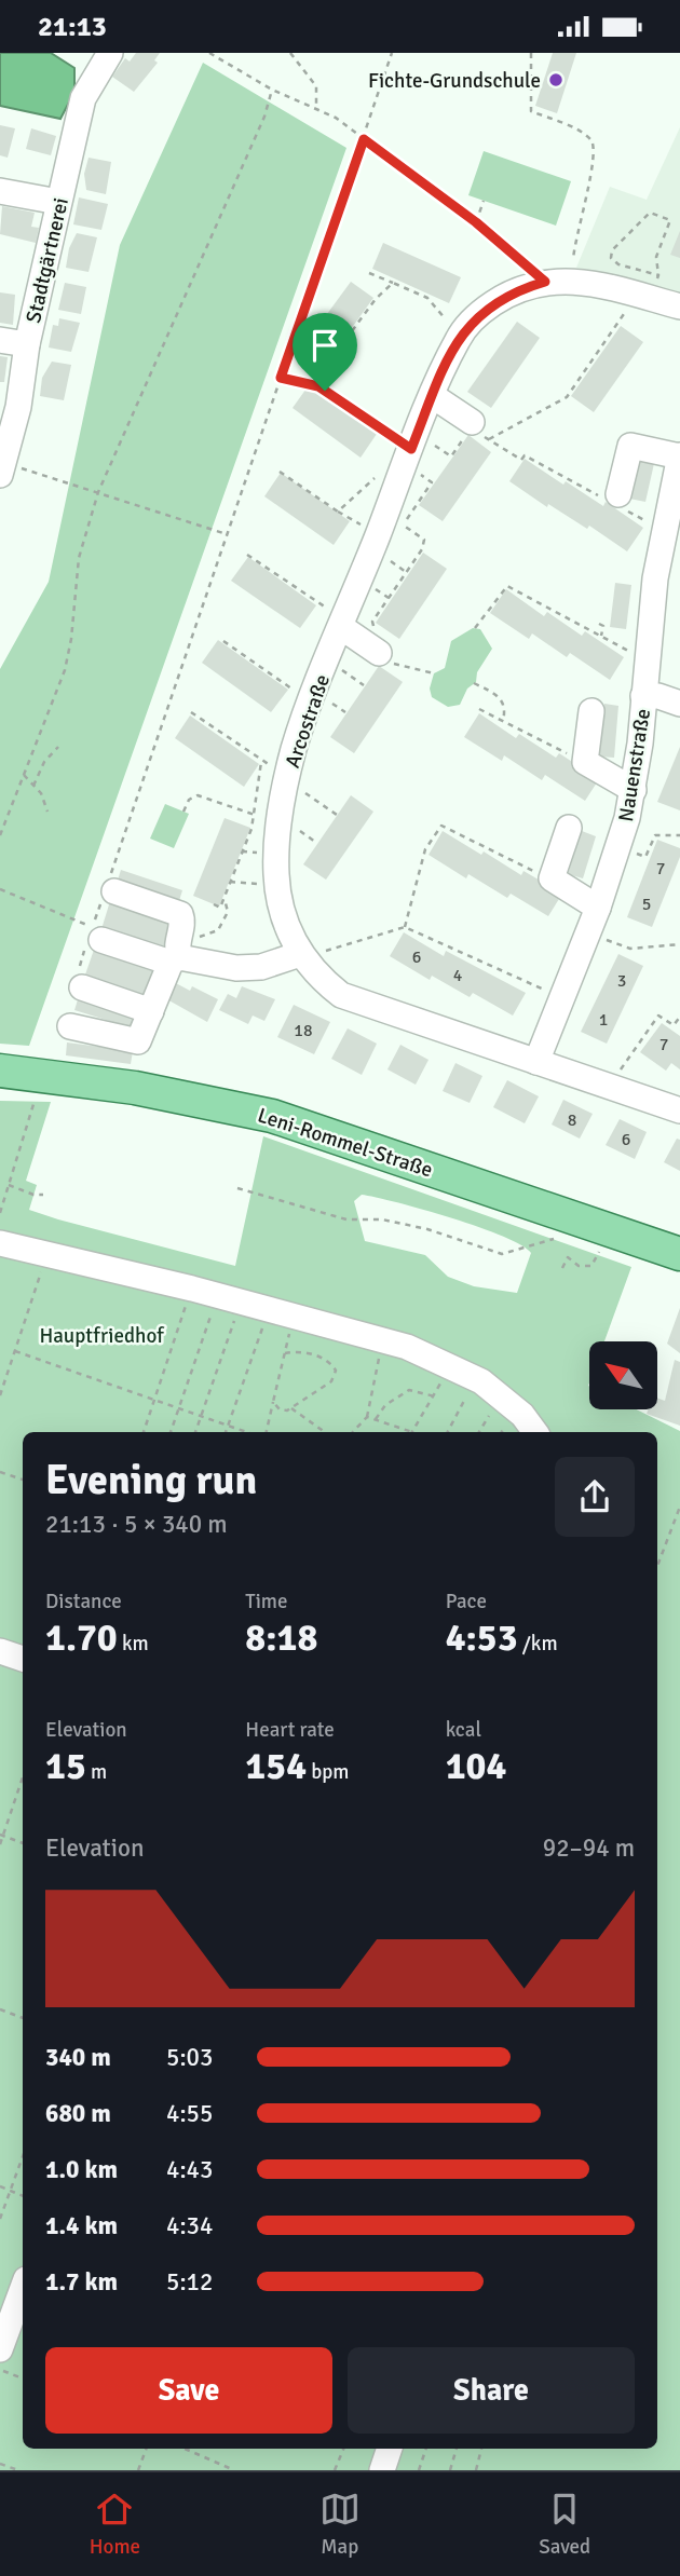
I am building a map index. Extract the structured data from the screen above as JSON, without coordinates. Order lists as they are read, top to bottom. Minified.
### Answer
{"streets":{"main road":["Leni-Rommel-Straße"],"street":["Stadtgärtnerei","Arcostraße","Nauenstraße"]},"crossings":[["Arcostraße","Nauenstraße"]],"parks":["Hauptfriedhof"],"places":["Fichte-Grundschule"],"house_numbers":["7","5","6","4","3","1","18","7","8","6"],"north":"top left","page":{"status":"21:13","heading":["Evening run","21:13 · 5 × 340 m"],"stats":[["Distance","1.70 km"],["Time","8:18"],["Pace","4:53 /km"],["Elevation","15 m"],["Heart rate","154 bpm"],["kcal","104"]],"chart":["Elevation","92–94 m"],"list":[{"name":"340 m","note":"5:03"},{"name":"680 m","note":"4:55"},{"name":"1.0 km","note":"4:43"},{"name":"1.4 km","note":"4:34"},{"name":"1.7 km","note":"5:12"}],"buttons":["Save","Share"],"tabs":["Home","Map","Saved"]}}
